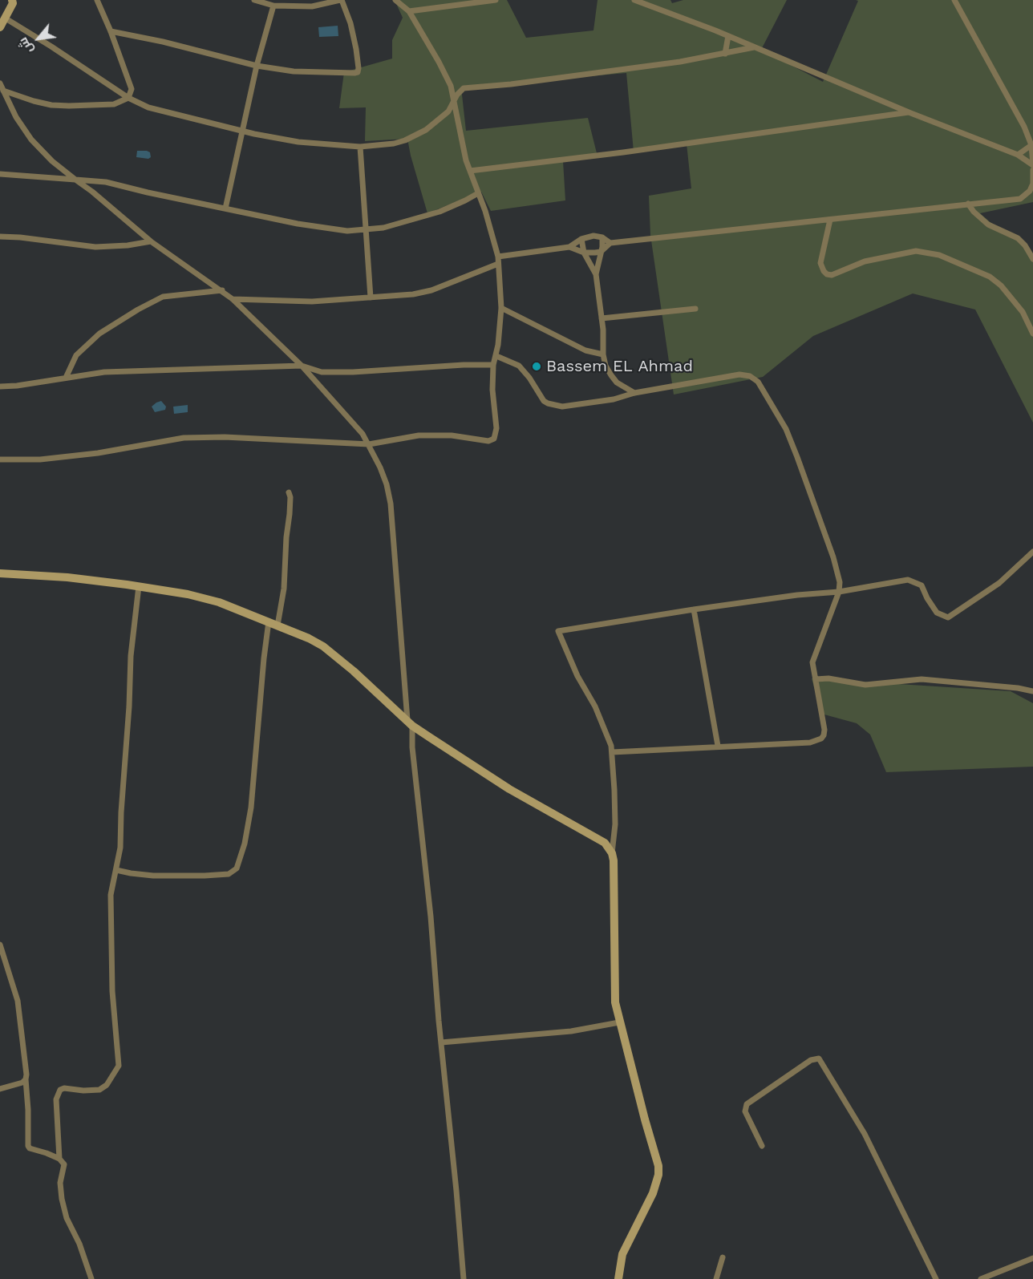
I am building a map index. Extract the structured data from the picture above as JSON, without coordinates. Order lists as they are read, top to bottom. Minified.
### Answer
{"places":["Bassem EL Ahmad"],"north":"bottom left"}
